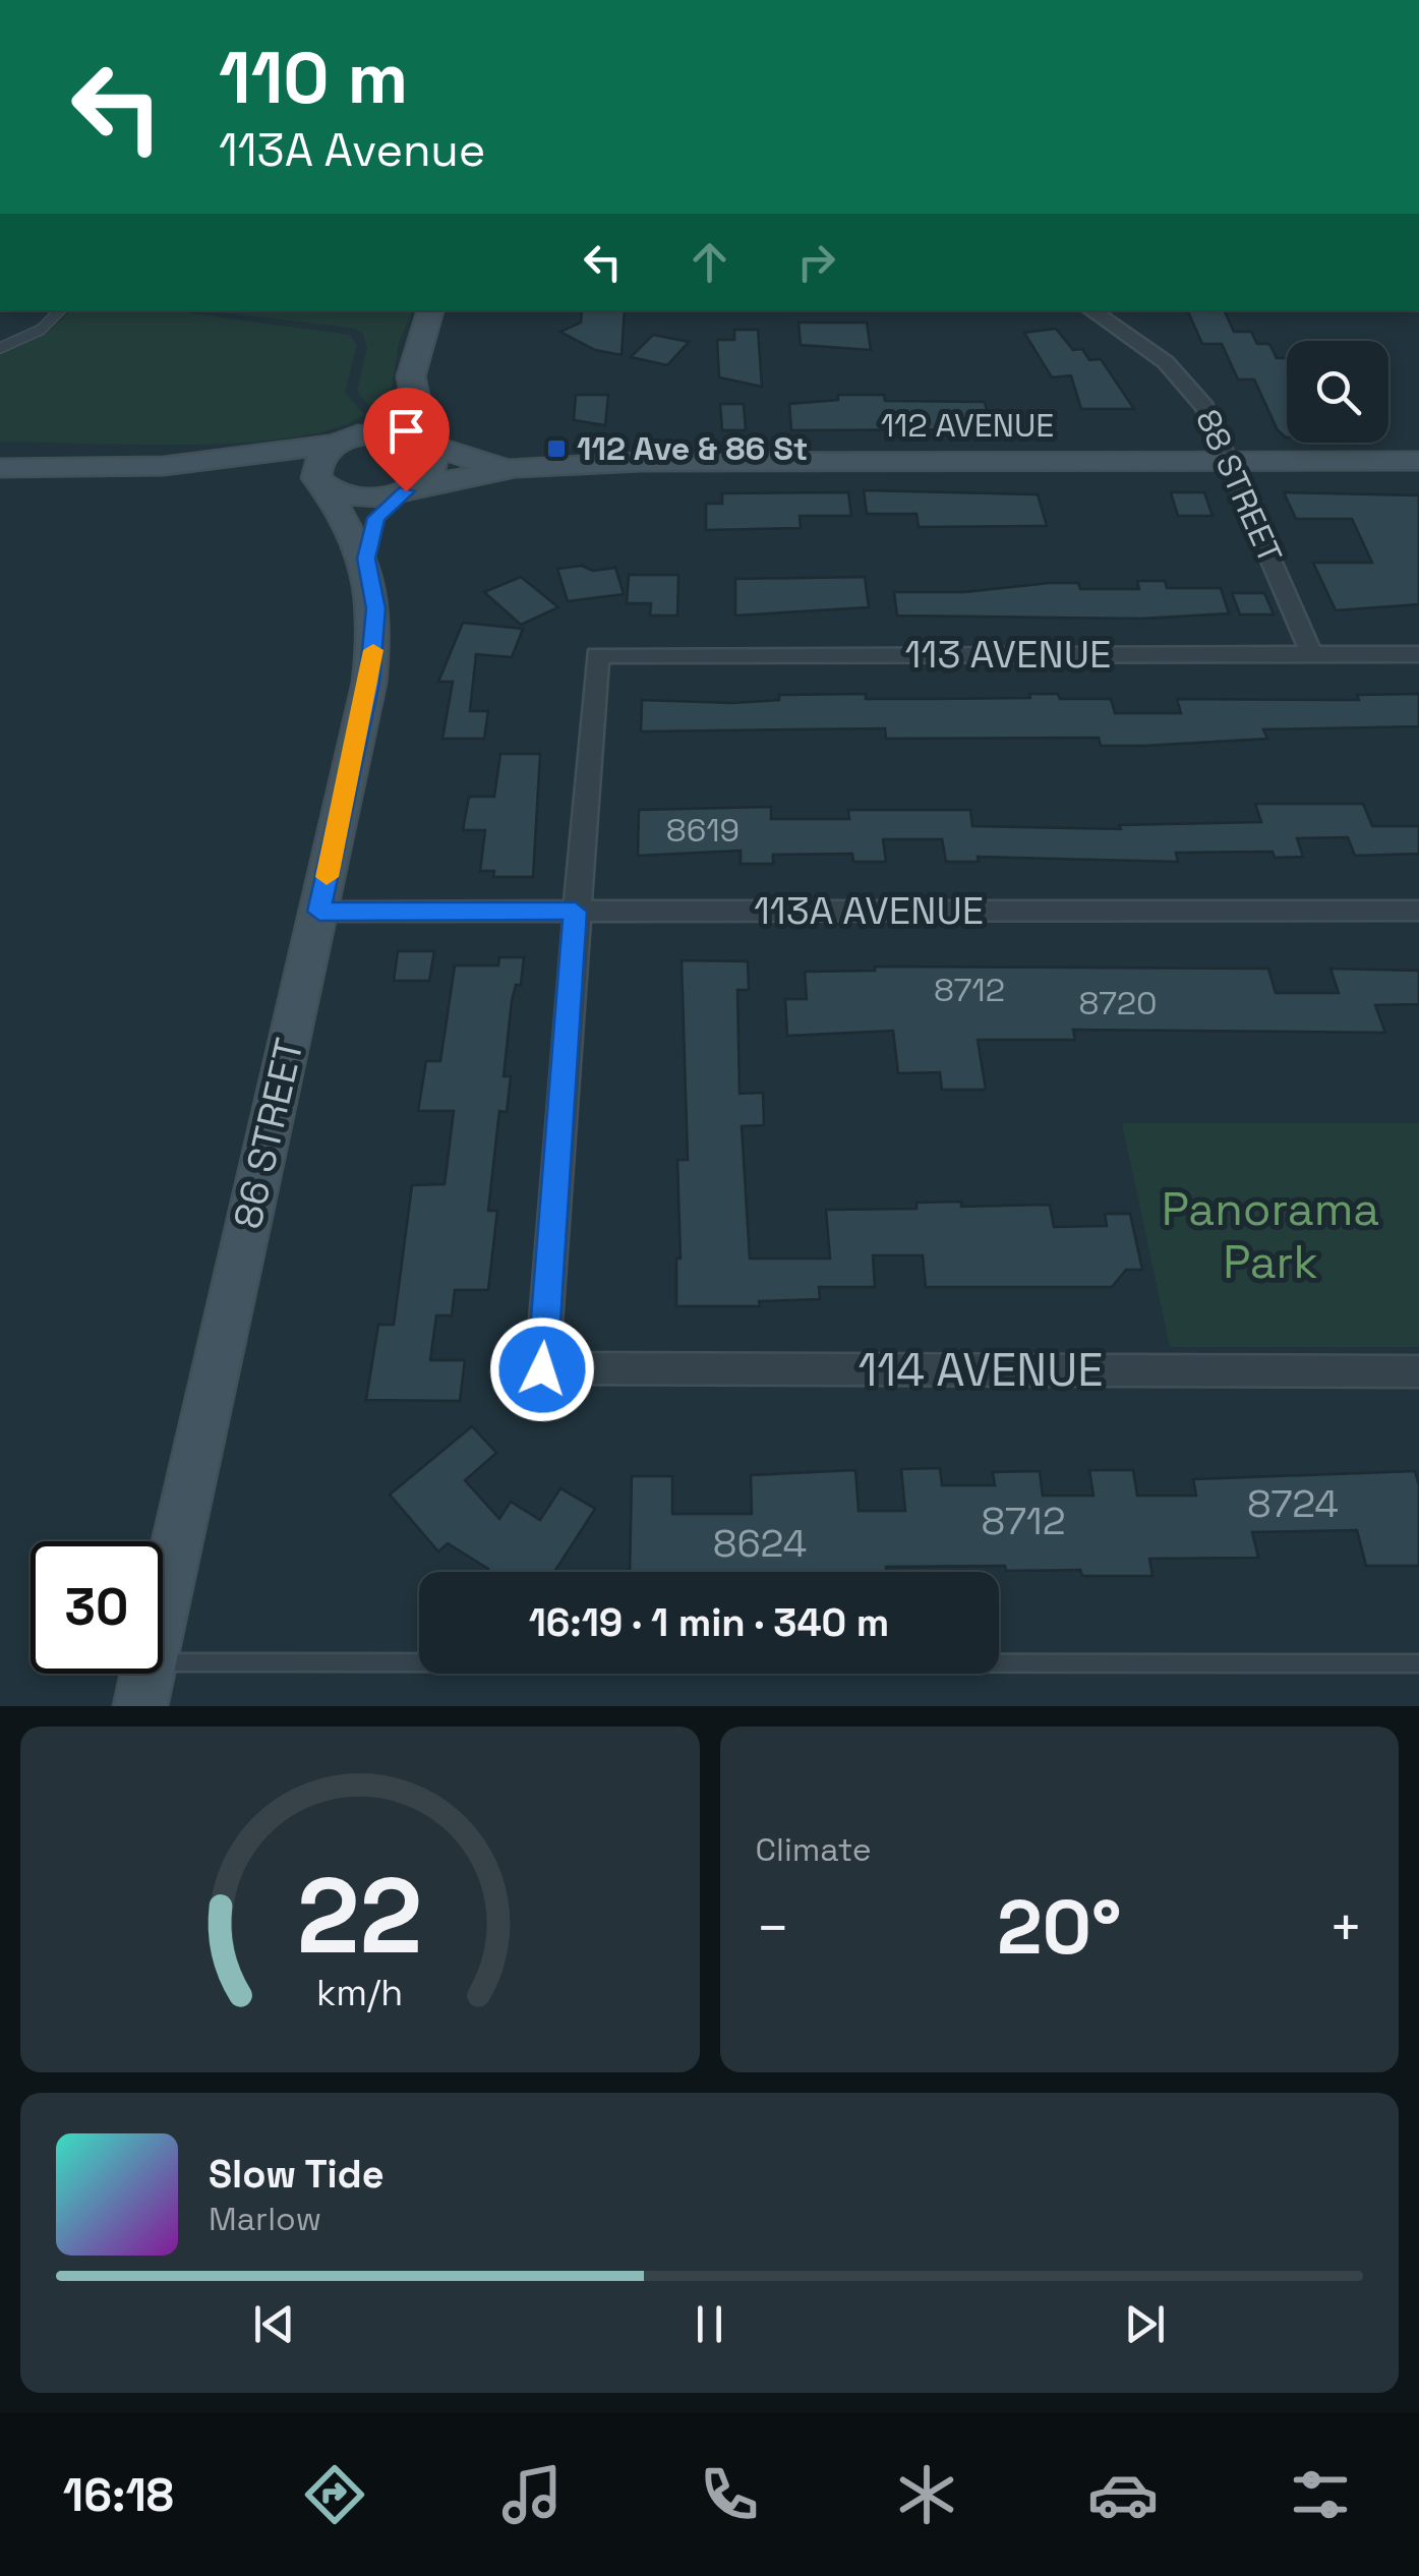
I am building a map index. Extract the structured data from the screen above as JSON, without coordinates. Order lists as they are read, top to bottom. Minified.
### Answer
{"streets":{"street":["112 AVENUE","88 STREET","113 AVENUE","113A AVENUE","86 STREET","114 AVENUE"]},"crossings":[["112 AVENUE","88 STREET"],["112 AVENUE","86 STREET"],["88 STREET","113 AVENUE"],["113 AVENUE","113A AVENUE"],["113 AVENUE","114 AVENUE"],["113A AVENUE","86 STREET"],["113A AVENUE","114 AVENUE"]],"parks":["Panorama Park"],"places":{"transit":["112 Ave & 86 St"]},"house_numbers":["8619","8712","8720","8724","8712","8624"],"page":{"turn":["110 m","113A Avenue"],"limit":"30","trip":"16:19 · 1 min · 340 m","tile":"Climate","heat":["−","20°","+"],"song":["Slow Tide","Marlow"],"tabs":"16:18","gauge":["22","km/h"]}}
